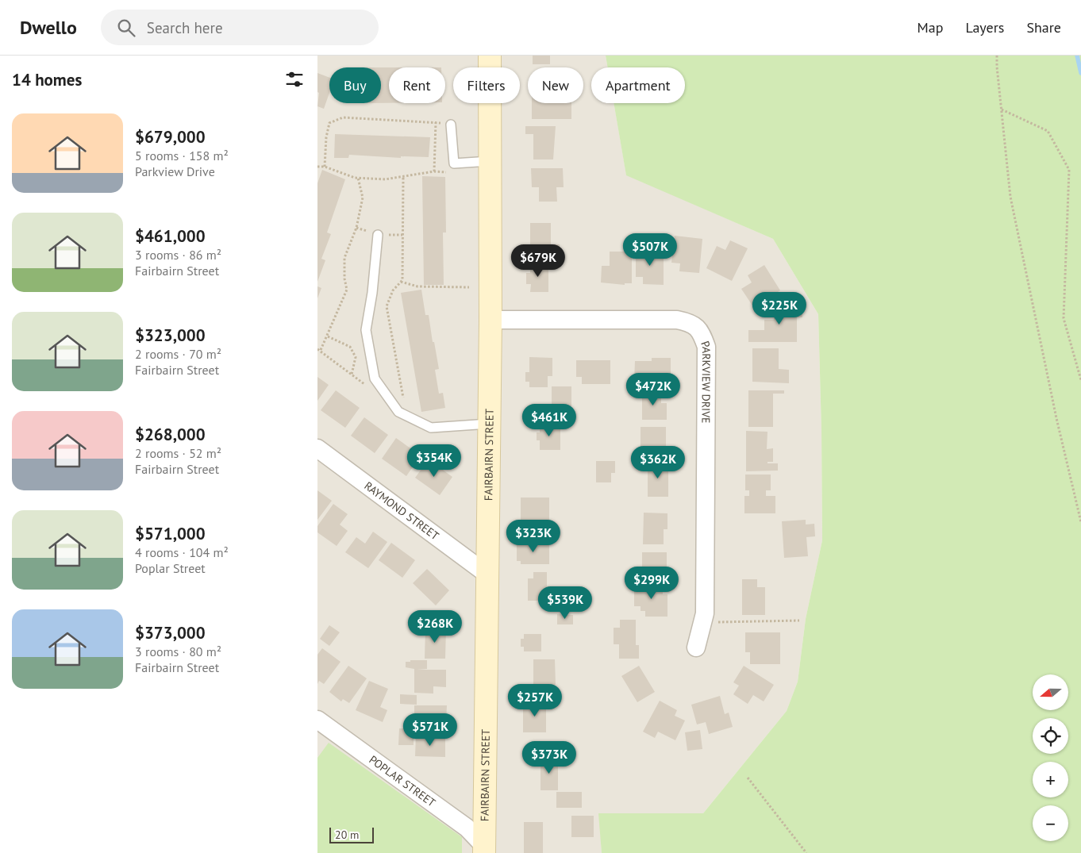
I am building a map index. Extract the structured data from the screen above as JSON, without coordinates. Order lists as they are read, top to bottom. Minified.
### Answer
{"streets":{"main road":["FAIRBAIRN STREET"],"street":["PARKVIEW DRIVE","RAYMOND STREET","POPLAR STREET"]},"crossings":[["PARKVIEW DRIVE","FAIRBAIRN STREET"],["FAIRBAIRN STREET","RAYMOND STREET"],["FAIRBAIRN STREET","POPLAR STREET"]],"scale_bar":"20 m","north":"left","page":{"header":"Dwello","search":"Search here","nav":["Map","Layers","Share"],"heading":"14 homes","chip":["Buy","Rent","Filters","New","Apartment"],"list":[{"name":"$679,000","note":"5 rooms · 158 m² · Parkview Drive"},{"name":"$461,000","note":"3 rooms · 86 m² · Fairbairn Street"},{"name":"$323,000","note":"2 rooms · 70 m² · Fairbairn Street"},{"name":"$268,000","note":"2 rooms · 52 m² · Fairbairn Street"},{"name":"$571,000","note":"4 rooms · 104 m² · Poplar Street"},{"name":"$373,000","note":"3 rooms · 80 m² · Fairbairn Street"}],"price":["$507K","$679K","$225K","$472K","$461K","$354K","$362K","$323K","$299K","$539K","$268K","$257K","$571K","$373K"],"map_buttons":["+","−"],"scale":"20 m"}}
